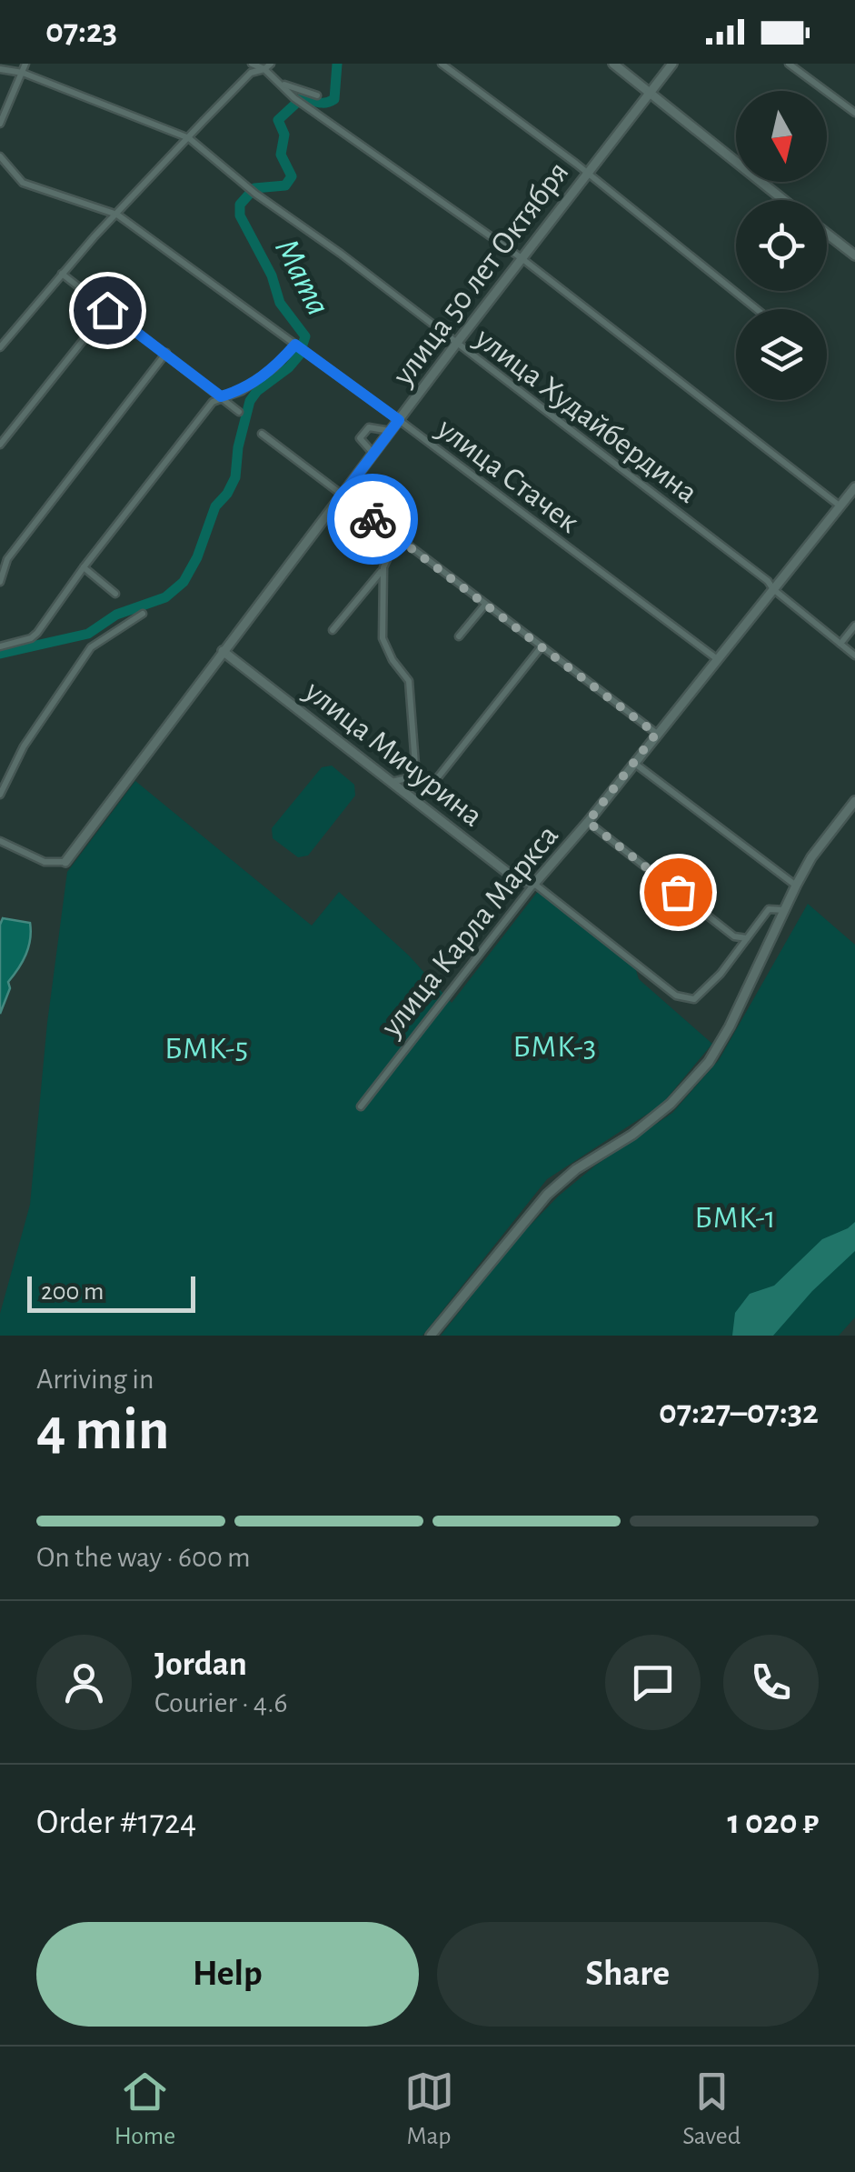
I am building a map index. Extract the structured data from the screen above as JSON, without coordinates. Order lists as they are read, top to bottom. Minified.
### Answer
{"streets":{"street":["улица 50 лет Октября","улица Худайбердина","улица Стачек","улица Мичурина","улица Карла Маркса"]},"crossings":[["улица 50 лет Октября","улица Худайбердина"],["улица 50 лет Октября","улица Стачек"],["улица 50 лет Октября","улица Мичурина"],["улица Худайбердина","улица Карла Маркса"],["улица Стачек","улица Карла Маркса"],["улица Мичурина","улица Карла Маркса"]],"water":["Мата"],"parks":["БМК-3","БМК-5","БМК-1"],"scale_bar":"200 m","north":"bottom","page":{"status":"07:23","scale":"200 m","heading":["4 min","Arriving in","07:27–07:32"],"panel":["Jordan","Courier · 4.6","Order #1724","1 020 ₽"],"bar":"On the way · 600 m","buttons":["Help","Share"],"tabs":["Home","Map","Saved"]}}
